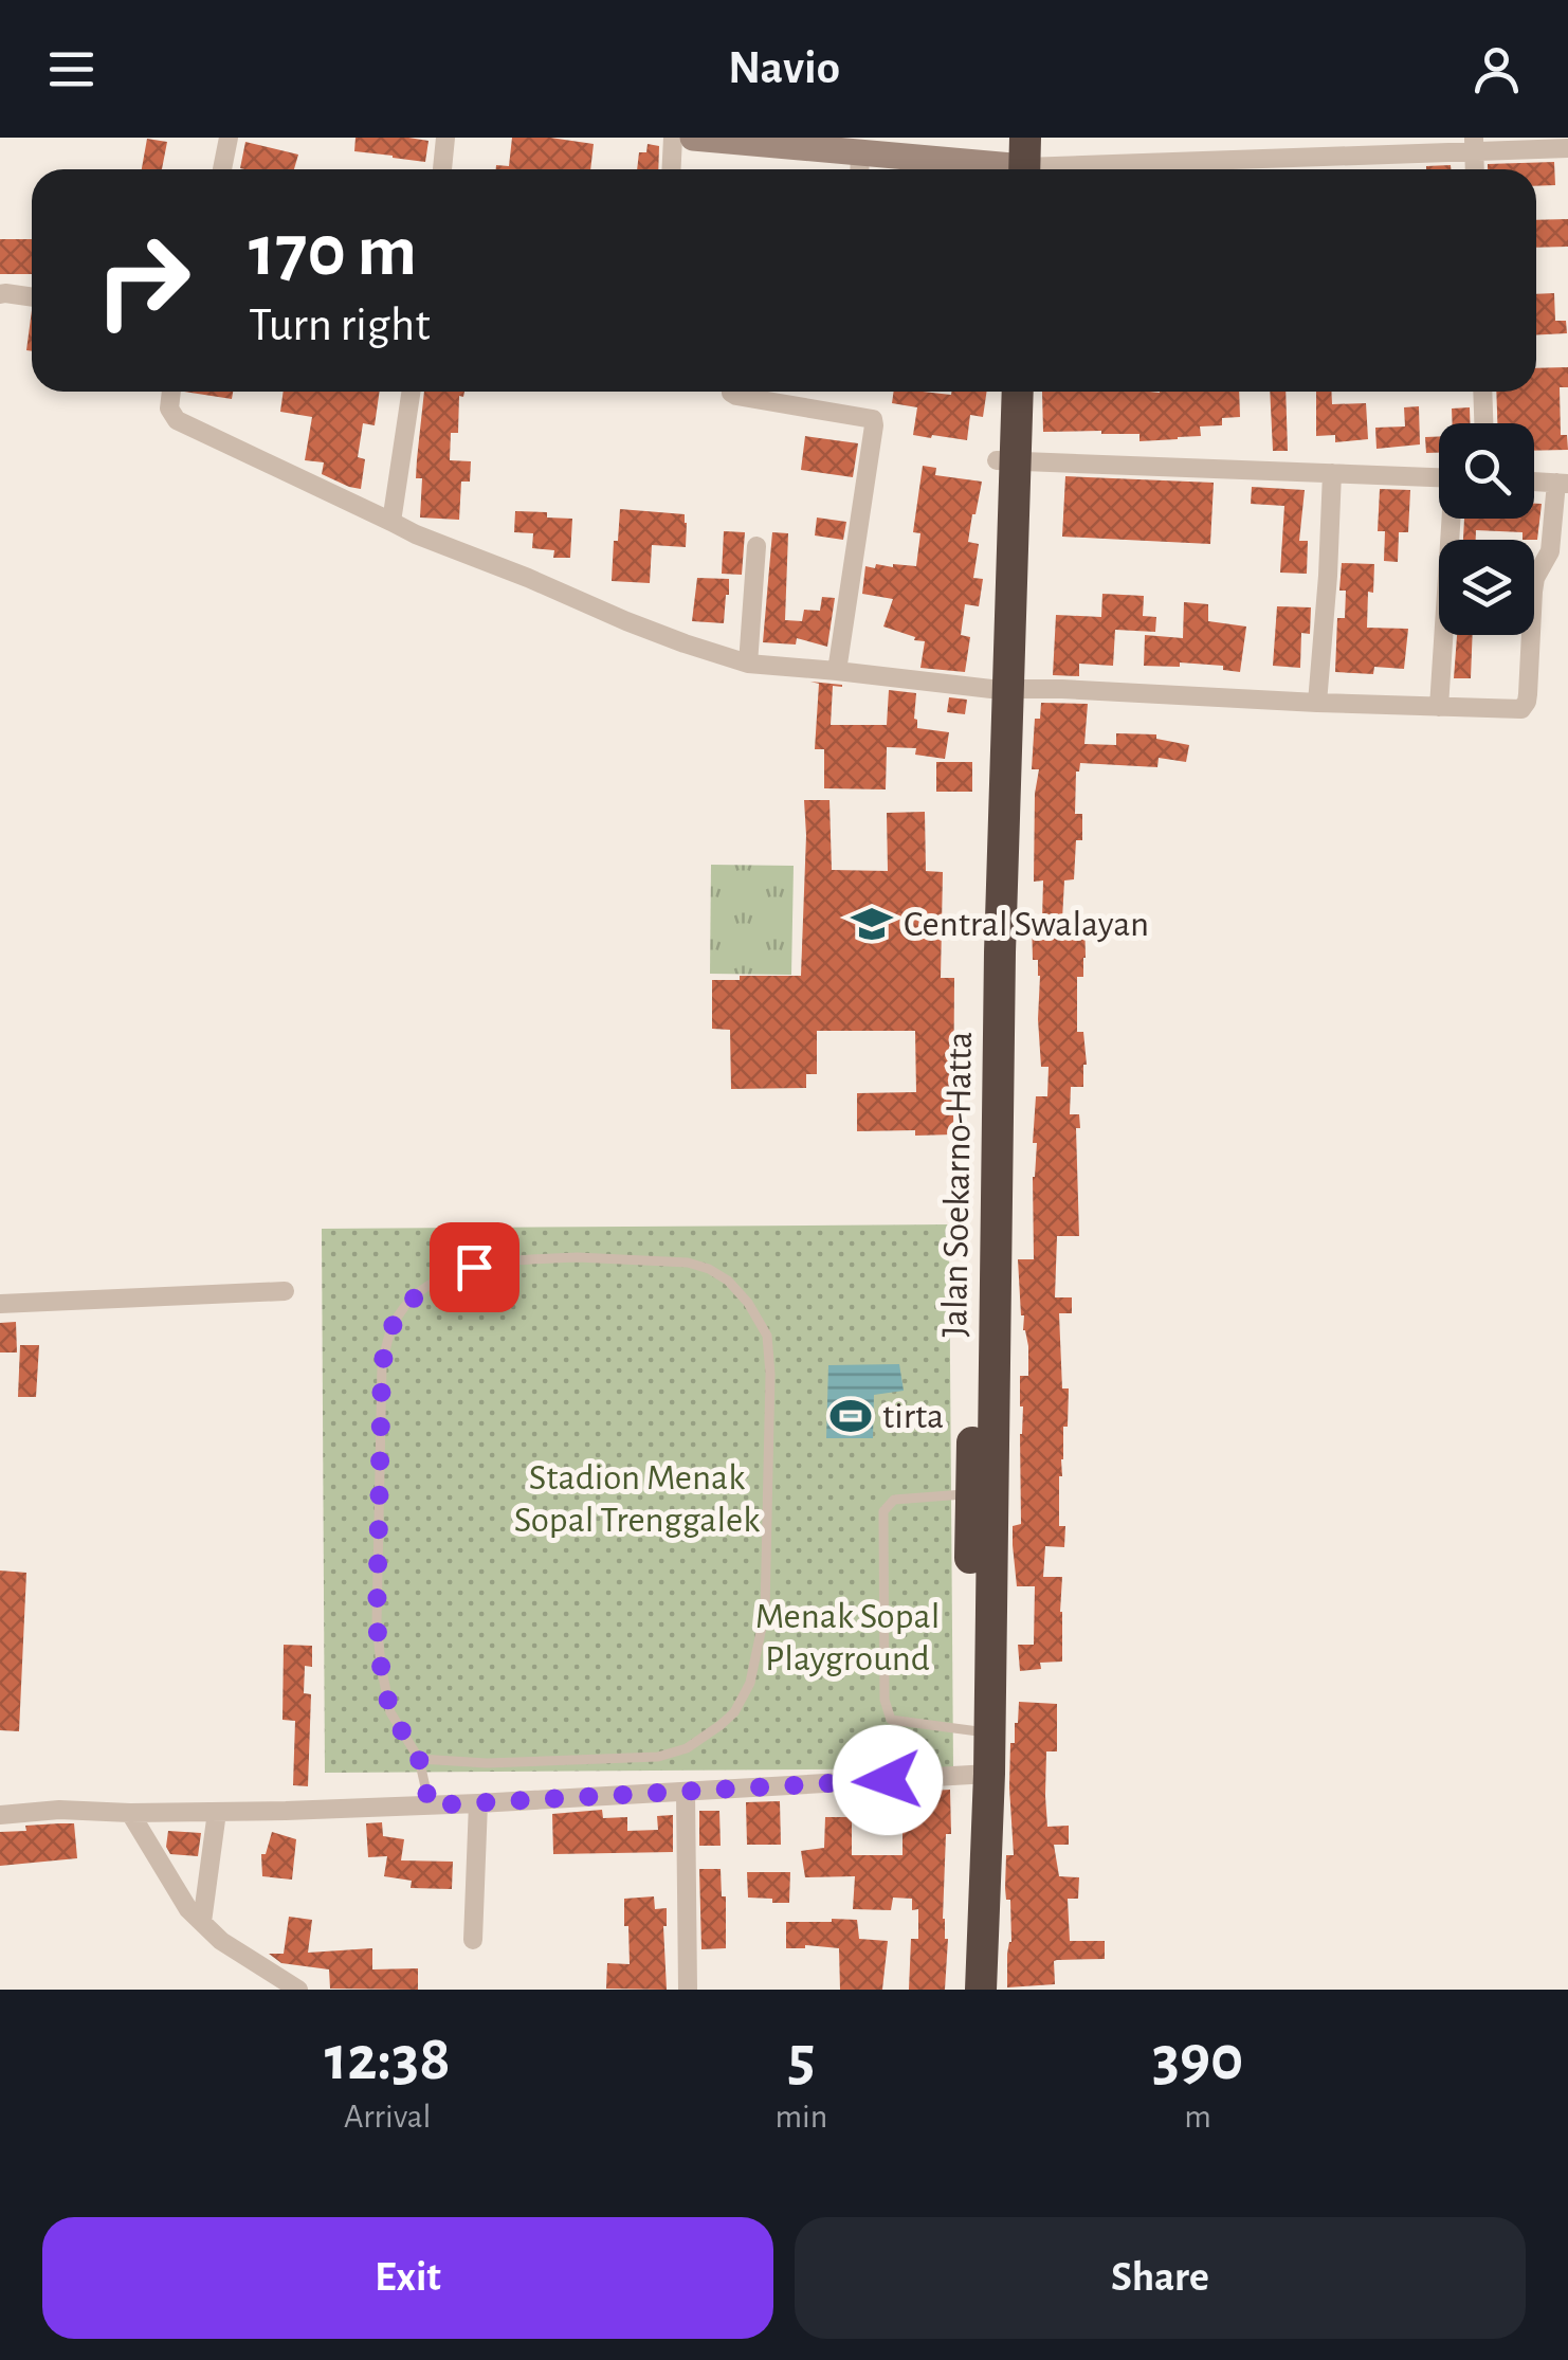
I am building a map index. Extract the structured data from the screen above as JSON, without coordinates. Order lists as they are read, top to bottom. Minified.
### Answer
{"streets":{"highway":["Jalan Soekarno-Hatta"]},"parks":["Stadion Menak Sopal Trenggalek","Menak Sopal Playground"],"places":{"school or university":["Central Swalayan"],"sports":["tirta"]},"page":{"header":"Navio","turn":["170 m","Turn right"],"eta":["12:38","Arrival","5","min","390","m"],"buttons":["Exit","Share"]}}
